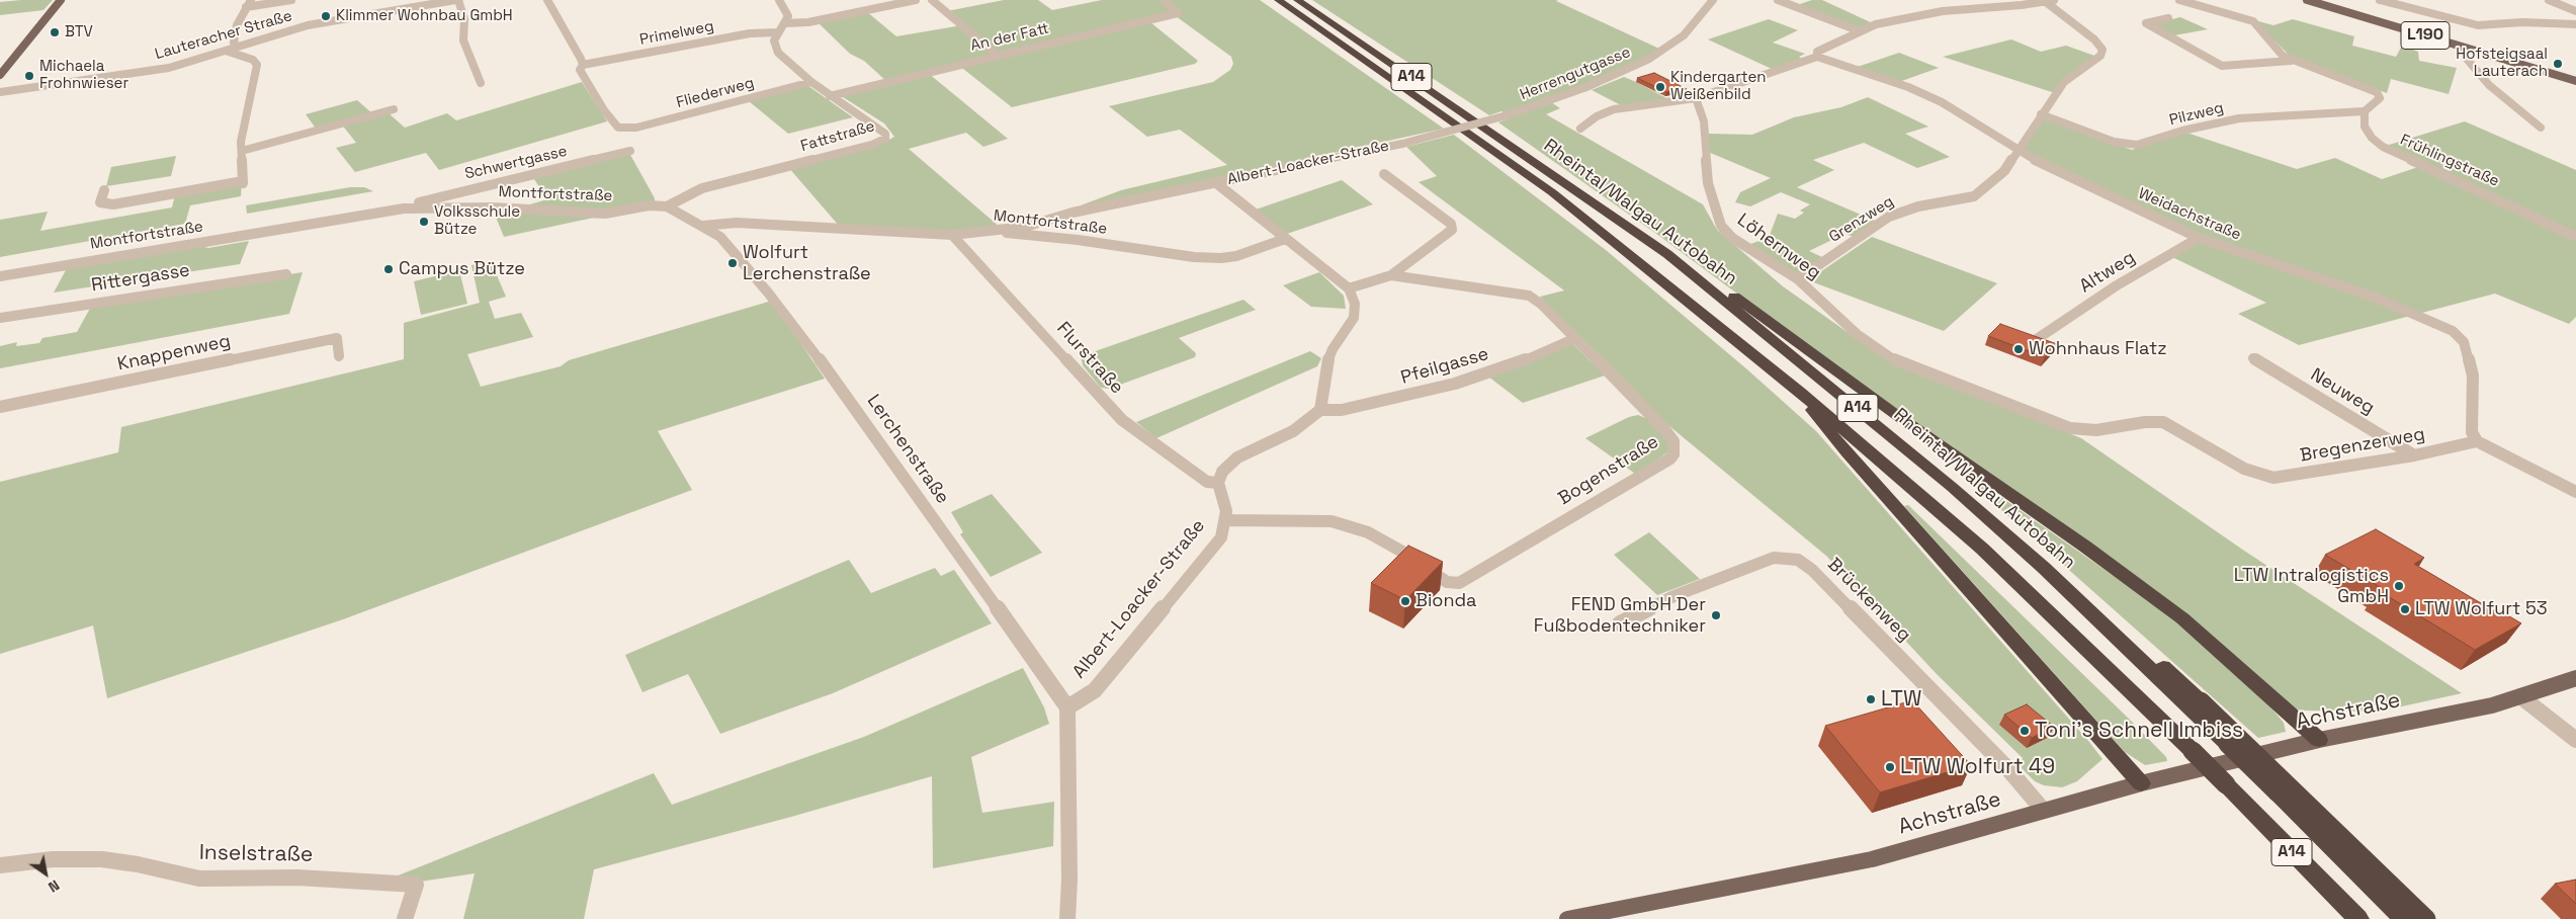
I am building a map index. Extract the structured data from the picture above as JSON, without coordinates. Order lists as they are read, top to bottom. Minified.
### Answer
{"streets":{"highway":["A14","Rheintal/Walgau Autobahn"],"main road":["L190","Achstraße"],"street":["Primelweg","Lauteracher Straße","An der Fatt","Herrengutgasse","Fliederweg","Pilzweg","Fattstraße","Frühlingstraße","Schwertgasse","Albert-Loacker-Straße","Montfortstraße","Weidachstraße","Grenzweg","Löhernweg","Altweg","Rittergasse","Knappenweg","Flurstraße","Pfeilgasse","Neuweg","Bregenzerweg","Lerchenstraße","Bogenstraße","Brückenweg","Inselstraße"]},"crossings":[["Primelweg","Fliederweg"],["Primelweg","Fattstraße"],["An der Fatt","Fattstraße"],["Herrengutgasse","Albert-Loacker-Straße"],["Fliederweg","Fattstraße"],["Pilzweg","Frühlingstraße"],["Pilzweg","Grenzweg"],["Fattstraße","Montfortstraße"],["Schwertgasse","Montfortstraße"],["Albert-Loacker-Straße","Montfortstraße"],["Albert-Loacker-Straße","Flurstraße"],["Albert-Loacker-Straße","Lerchenstraße"],["Albert-Loacker-Straße","Bogenstraße"],["Montfortstraße","Flurstraße"],["Montfortstraße","Lerchenstraße"],["Weidachstraße","Grenzweg"],["Weidachstraße","Altweg"],["Weidachstraße","Bregenzerweg"],["Grenzweg","Löhernweg"],["Löhernweg","Bregenzerweg"],["Pfeilgasse","Bogenstraße"],["Neuweg","Bregenzerweg"],["Brückenweg","Achstraße"]],"places":["Klimmer Wohnbau GmbH","BTV","Hofsteigsaal Lauterach","Michaela Frohnwieser","Kindergarten Weißenbild","Volksschule Bütze","Wolfurt Lerchenstraße","Campus Bütze","Wohnhaus Flatz","LTW Intralogistics GmbH","Bionda","LTW Wolfurt 53","FEND GmbH Der Fußbodentechniker","LTW","Toni's Schnell Imbiss","LTW Wolfurt 49"],"north":"bottom right"}
